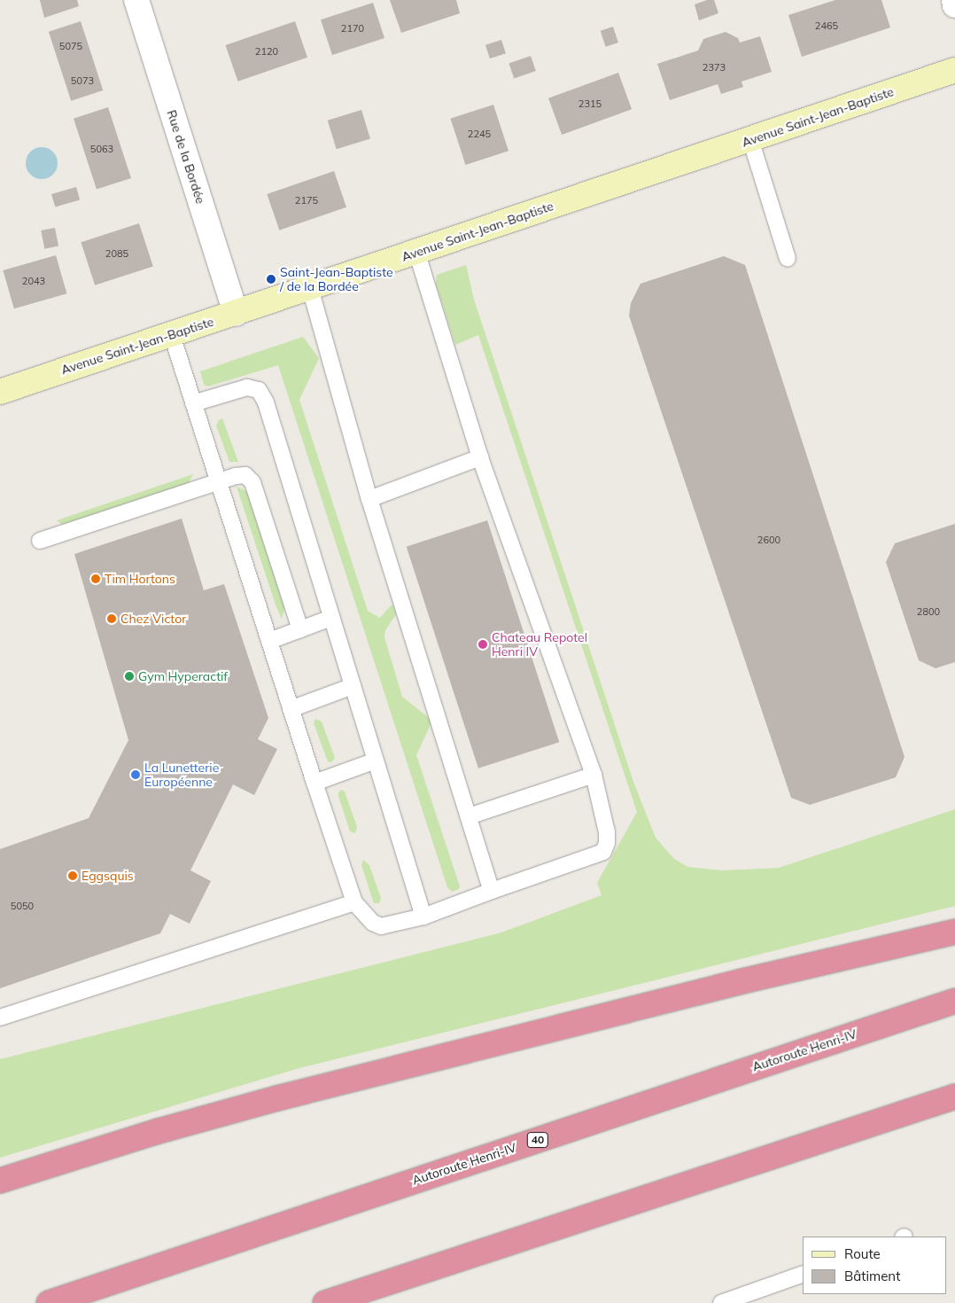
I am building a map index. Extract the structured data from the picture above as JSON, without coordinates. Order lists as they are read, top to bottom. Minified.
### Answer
{"streets":{"highway":["Autoroute Henri-IV","40"],"street":["Avenue Saint-Jean-Baptiste","Rue de la Bordée"]},"crossings":[["Avenue Saint-Jean-Baptiste","Rue de la Bordée"]],"places":["Saint-Jean-Baptiste / de la Bordée","Tim Hortons","Chez Victor","Chateau Repotel Henri IV","Gym Hyperactif","La Lunetterie Européenne","Eggsquis"],"house_numbers":["2465","2170","5075","2120","2373","5073","2315","2245","5063","2175","2085","2043","2600","2800","5050"],"legend":["Route","Bâtiment"]}
